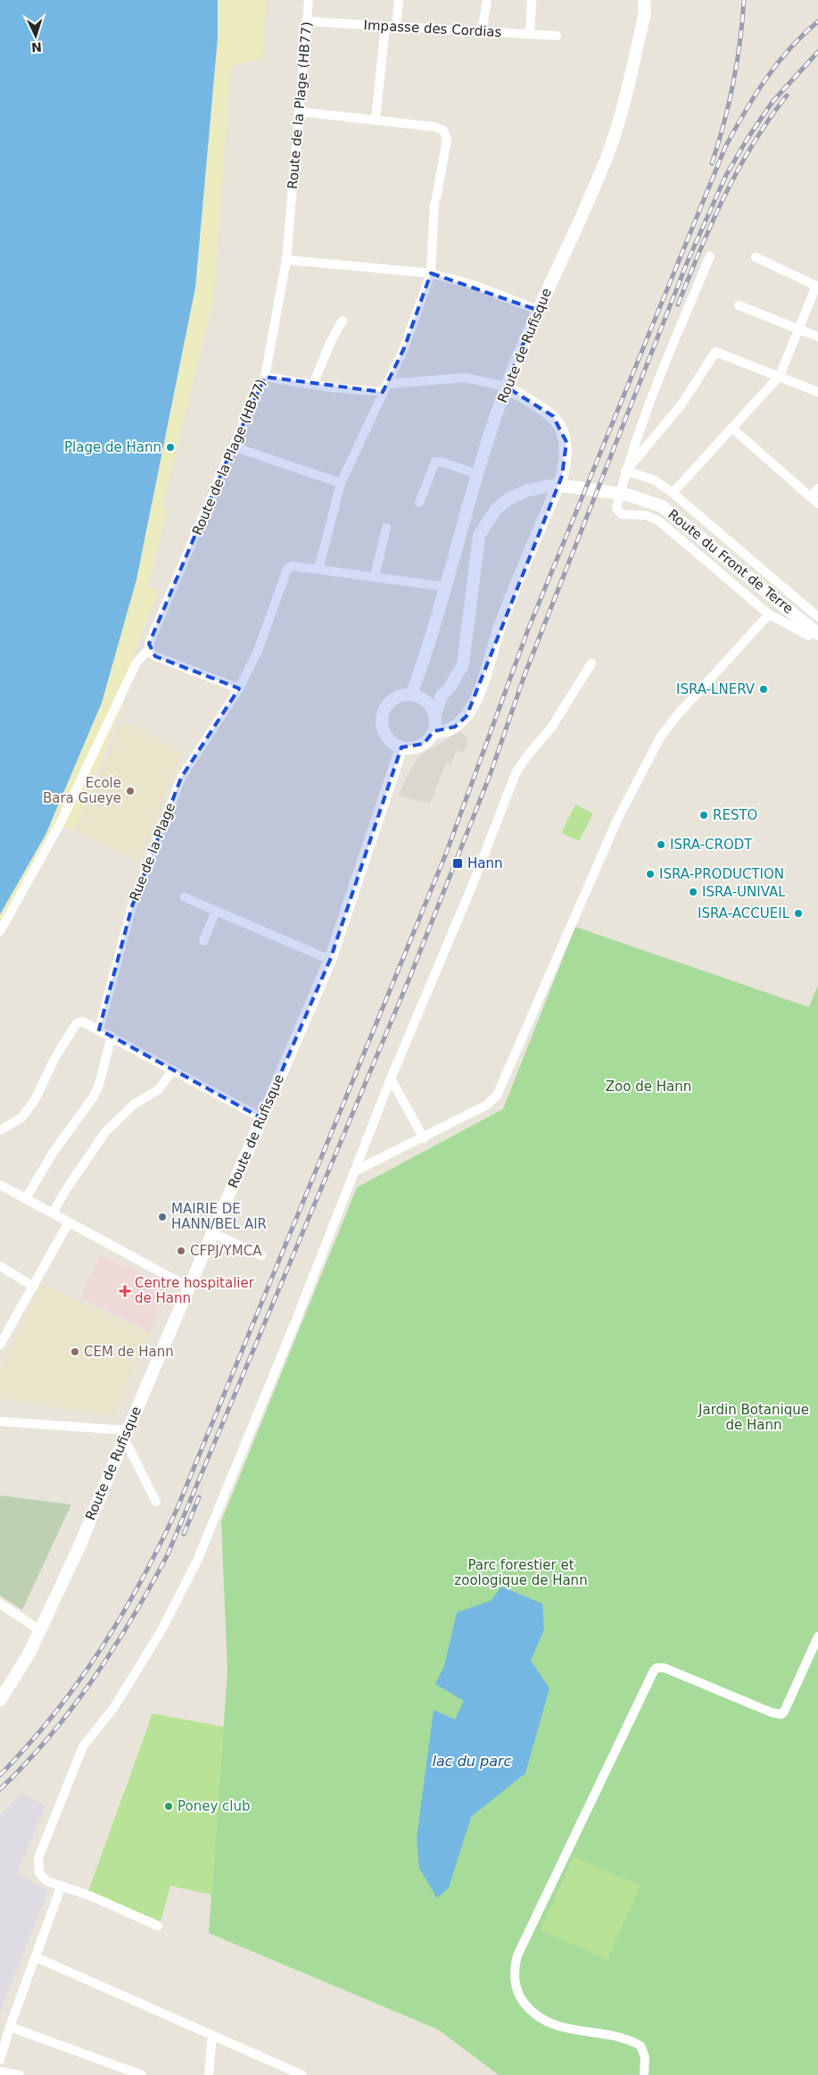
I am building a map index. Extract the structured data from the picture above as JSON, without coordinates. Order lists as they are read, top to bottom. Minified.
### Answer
{"streets":{"main road":["Route de Rufisque","Route du Front de Terre"],"street":["Impasse des Cordias","Route de la Plage (HB77)","Rue de la Plage"]},"crossings":[["Impasse des Cordias","Route de la Plage (HB77)"],["Route de Rufisque","Route du Front de Terre"]],"water":["lac du parc"],"parks":["Zoo de Hann","Jardin Botanique de Hann","Parc forestier et zoologique de Hann"],"places":{"other":["Plage de Hann","ISRA-LNERV","Ecole Bara Gueye","RESTO","ISRA-CRODT","ISRA-PRODUCTION","ISRA-UNIVAL","ISRA-ACCUEIL","MAIRIE DE HANN/BEL AIR","CFPJ/YMCA","CEM de Hann","Poney club"],"transit":["Hann"],"health":["Centre hospitalier de Hann"]},"north":"bottom"}
